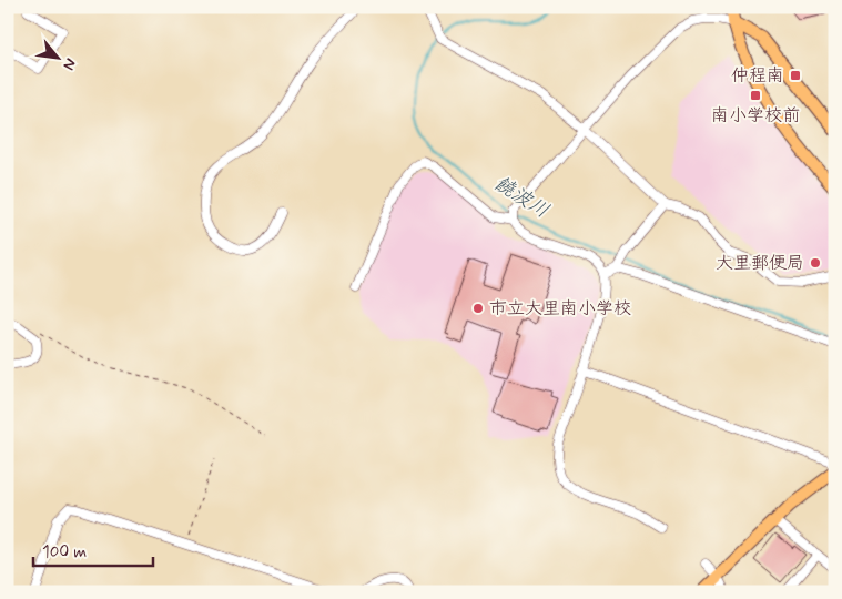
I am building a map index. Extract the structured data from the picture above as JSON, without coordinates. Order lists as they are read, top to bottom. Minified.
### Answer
{"water":["饒波川"],"places":{"transit":["仲程南","南小学校前"],"other":["大里郵便局","市立大里南小学校"]},"scale_bar":"100 m","north":"bottom right"}
